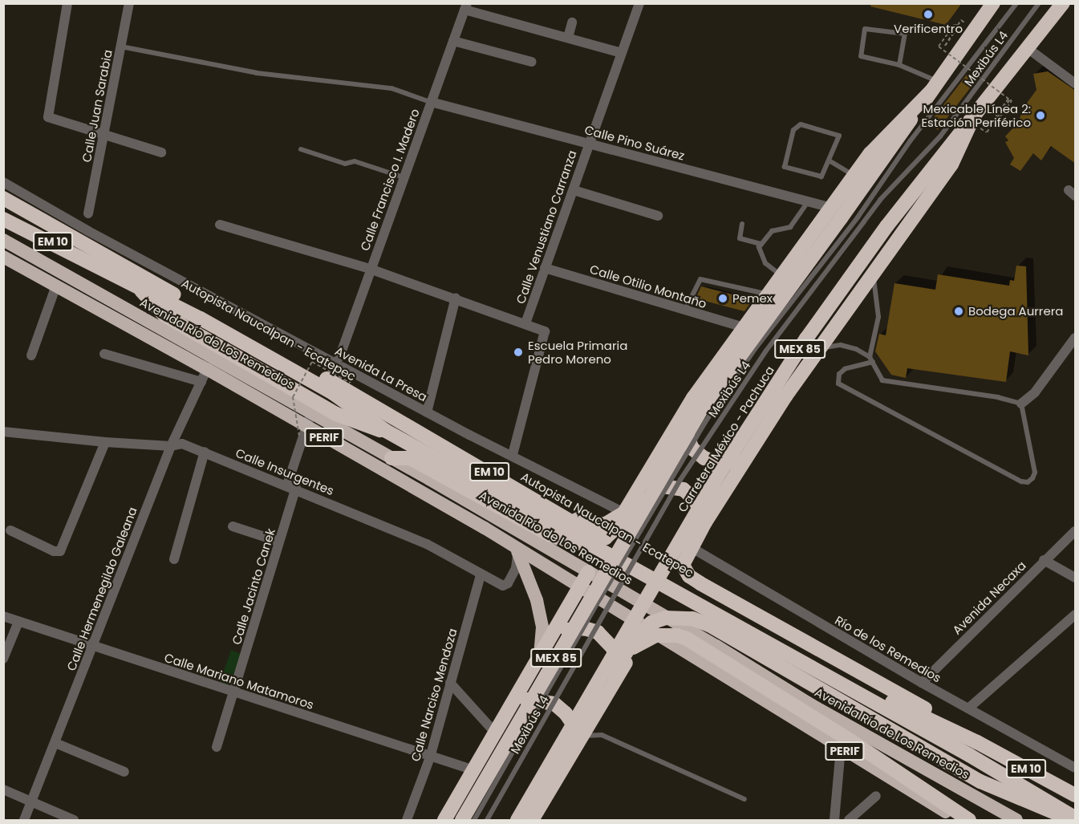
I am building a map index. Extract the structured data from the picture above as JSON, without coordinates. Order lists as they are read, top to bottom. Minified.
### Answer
{"streets":{"highway":["EM 10","Autopista Naucalpan - Ecatepec","Avenida Río de Los Remedios","MEX 85","PERIF","Carretera México - Pachuca"],"street":["Calle Juan Sarabia","Calle Pino Suárez","Calle Francisco I. Madero","Calle Venustiano Carranza","Calle Otilio Montaño","Avenida La Presa","Calle Insurgentes","Calle Jacinto Canek","Calle Hermenegildo Galeana","Avenida Necaxa","Río de los Remedios","Calle Mariano Matamoros","Calle Narciso Mendoza"],"lane":["Mexibús L4"]},"crossings":[["Calle Pino Suárez","Calle Francisco I. Madero"],["Calle Pino Suárez","Calle Venustiano Carranza"],["Calle Francisco I. Madero","Avenida La Presa"],["Calle Venustiano Carranza","Calle Otilio Montaño"],["Avenida Río de Los Remedios","Calle Jacinto Canek"],["PERIF","Calle Insurgentes"],["PERIF","Calle Jacinto Canek"],["PERIF","Calle Hermenegildo Galeana"],["Calle Insurgentes","Calle Jacinto Canek"],["Calle Insurgentes","Calle Hermenegildo Galeana"],["Calle Insurgentes","Calle Narciso Mendoza"],["Calle Jacinto Canek","Calle Mariano Matamoros"],["Calle Hermenegildo Galeana","Calle Mariano Matamoros"],["Avenida Necaxa","Río de los Remedios"],["Calle Mariano Matamoros","Calle Narciso Mendoza"]],"places":["Verificentro","Mexicable Línea 2: Estación Periférico","Pemex","Bodega Aurrera","Escuela Primaria Pedro Moreno"]}
